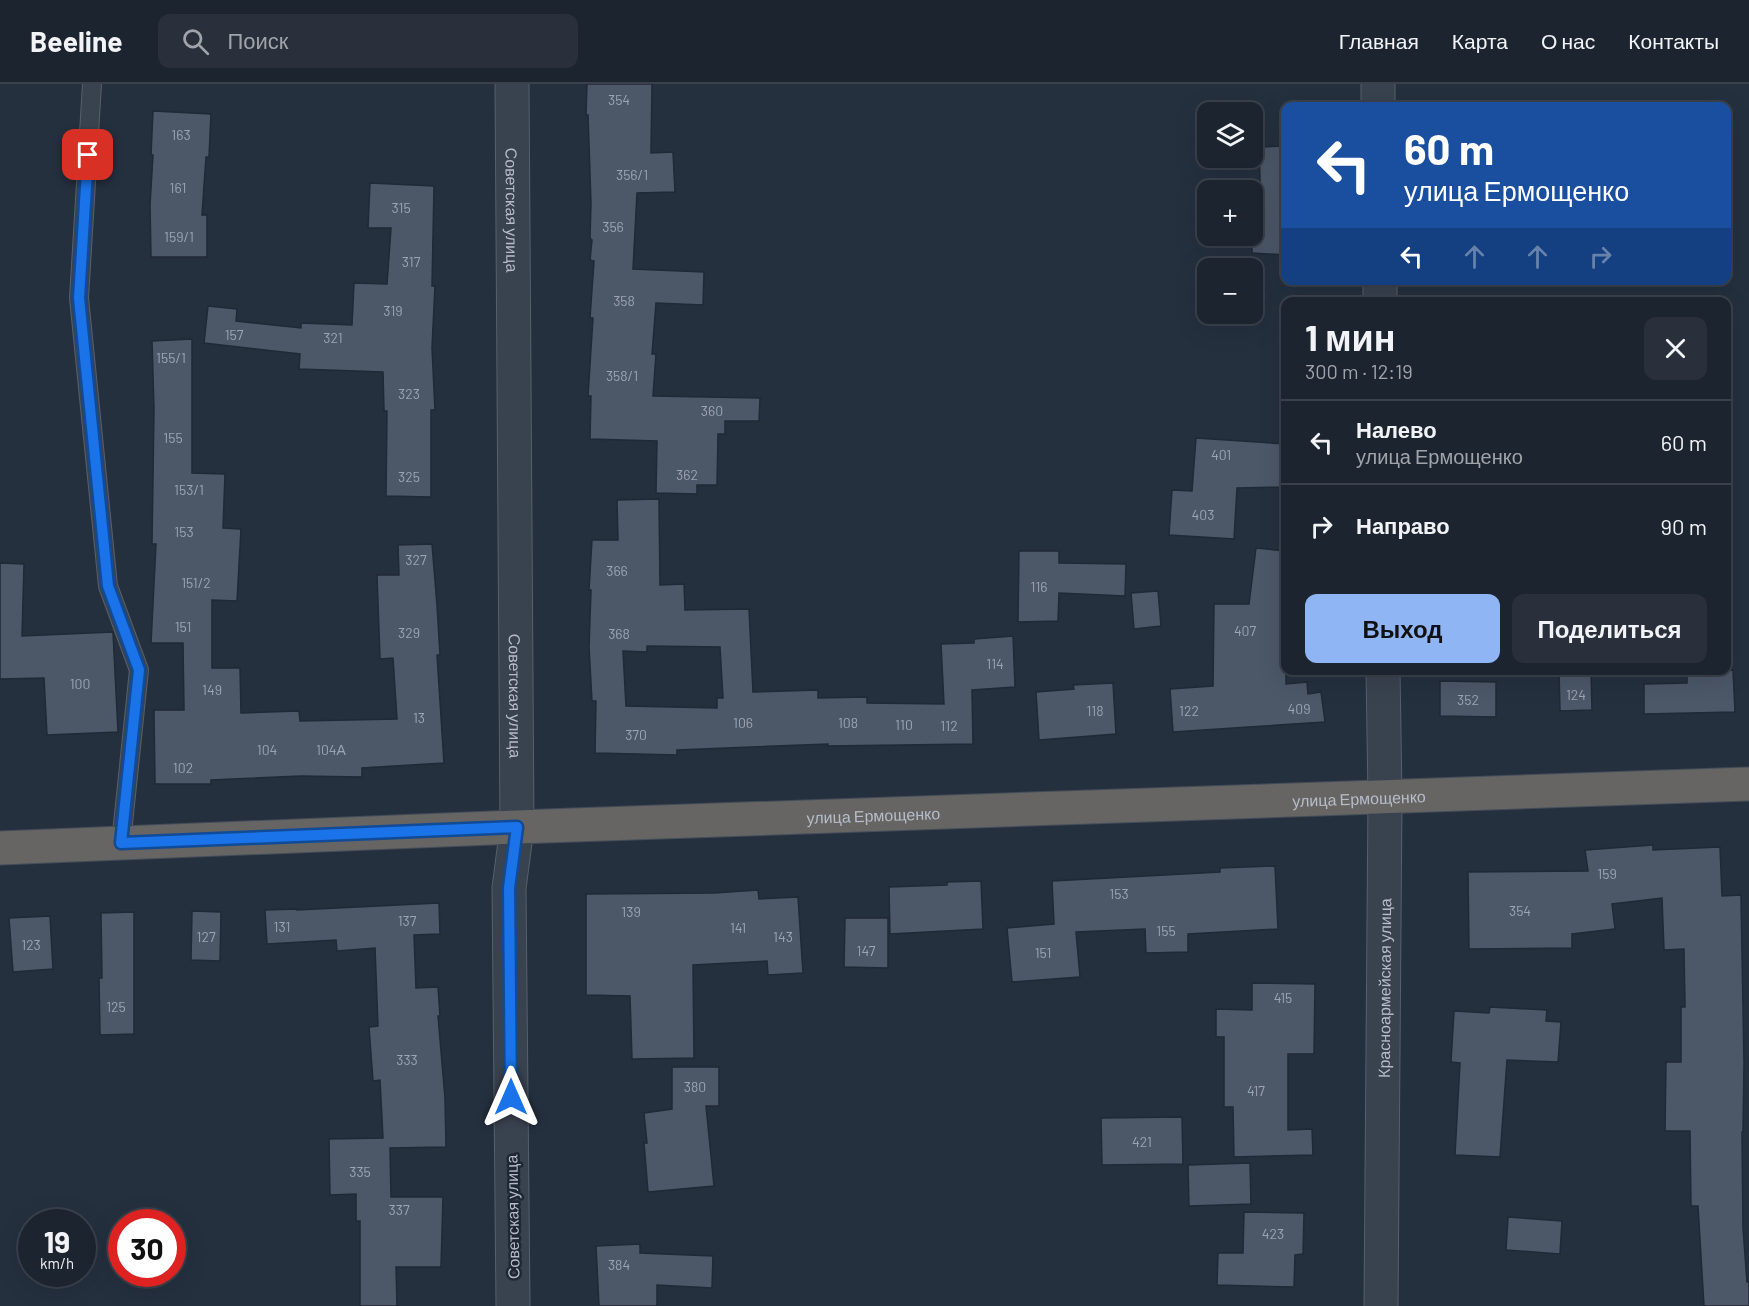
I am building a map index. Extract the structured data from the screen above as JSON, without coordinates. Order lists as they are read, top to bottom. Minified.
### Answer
{"streets":{"highway":["улица Ермощенко"],"street":["Советская улица","Красноармейская улица"]},"crossings":[["Советская улица","улица Ермощенко"],["улица Ермощенко","Красноармейская улица"]],"house_numbers":["354","163","356/1","161","315","356","159/1","317","358","319","157","321","155/1","358/1","323","360","155","401","362","325","153/1","403","153","327","366","151/2","116","151","407","329","368","114","100","149","124","352","409","118","122","13","106","108","110","112","370","104","104А","102","159","153","354","139","137","131","141","155","127","143","123","147","151","415","125","333","380","417","421","335","337","423","384"],"page":{"header":"Beeline","search":"Поиск","nav":["Главная","Карта","О нас","Контакты"],"map_buttons":["+","−"],"turn":["60 m","улица Ермощенко"],"heading":["1 мин","300 m · 12:19"],"list":[{"name":"Налево","note":"улица Ермощенко","value":"60 m"},{"name":"Направо","value":"90 m"}],"buttons":["Выход","Поделиться"],"speed":"19 km/h","limit":"30"}}
